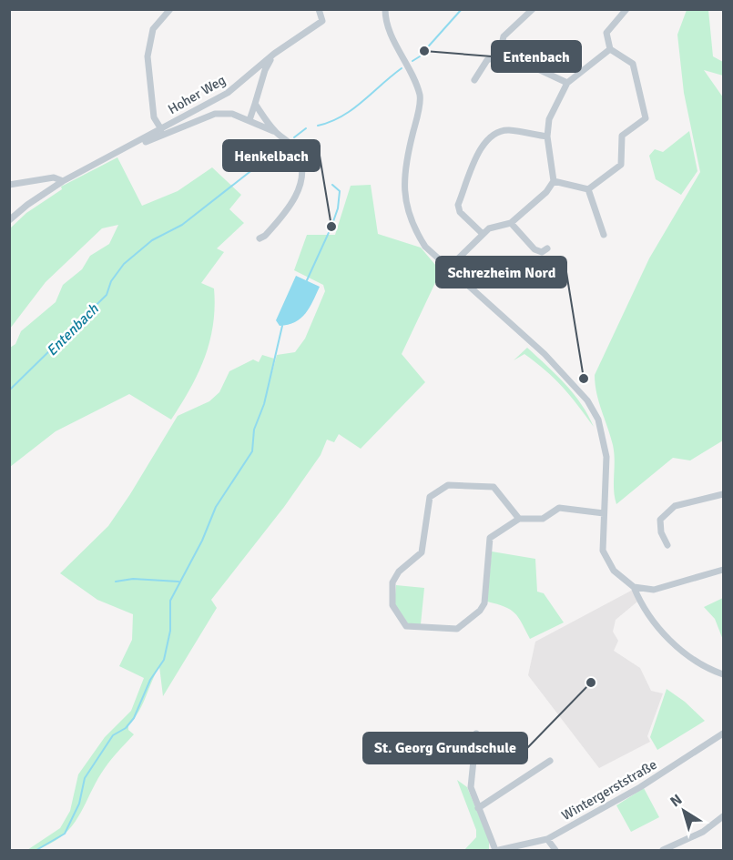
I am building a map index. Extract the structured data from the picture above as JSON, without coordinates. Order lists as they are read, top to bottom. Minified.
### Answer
{"streets":{"street":["Hoher Weg","Wintergerststraße"]},"water":["Entenbach"],"places":["Entenbach","Henkelbach","Schrezheim Nord","St. Georg Grundschule"],"north":"top left"}
